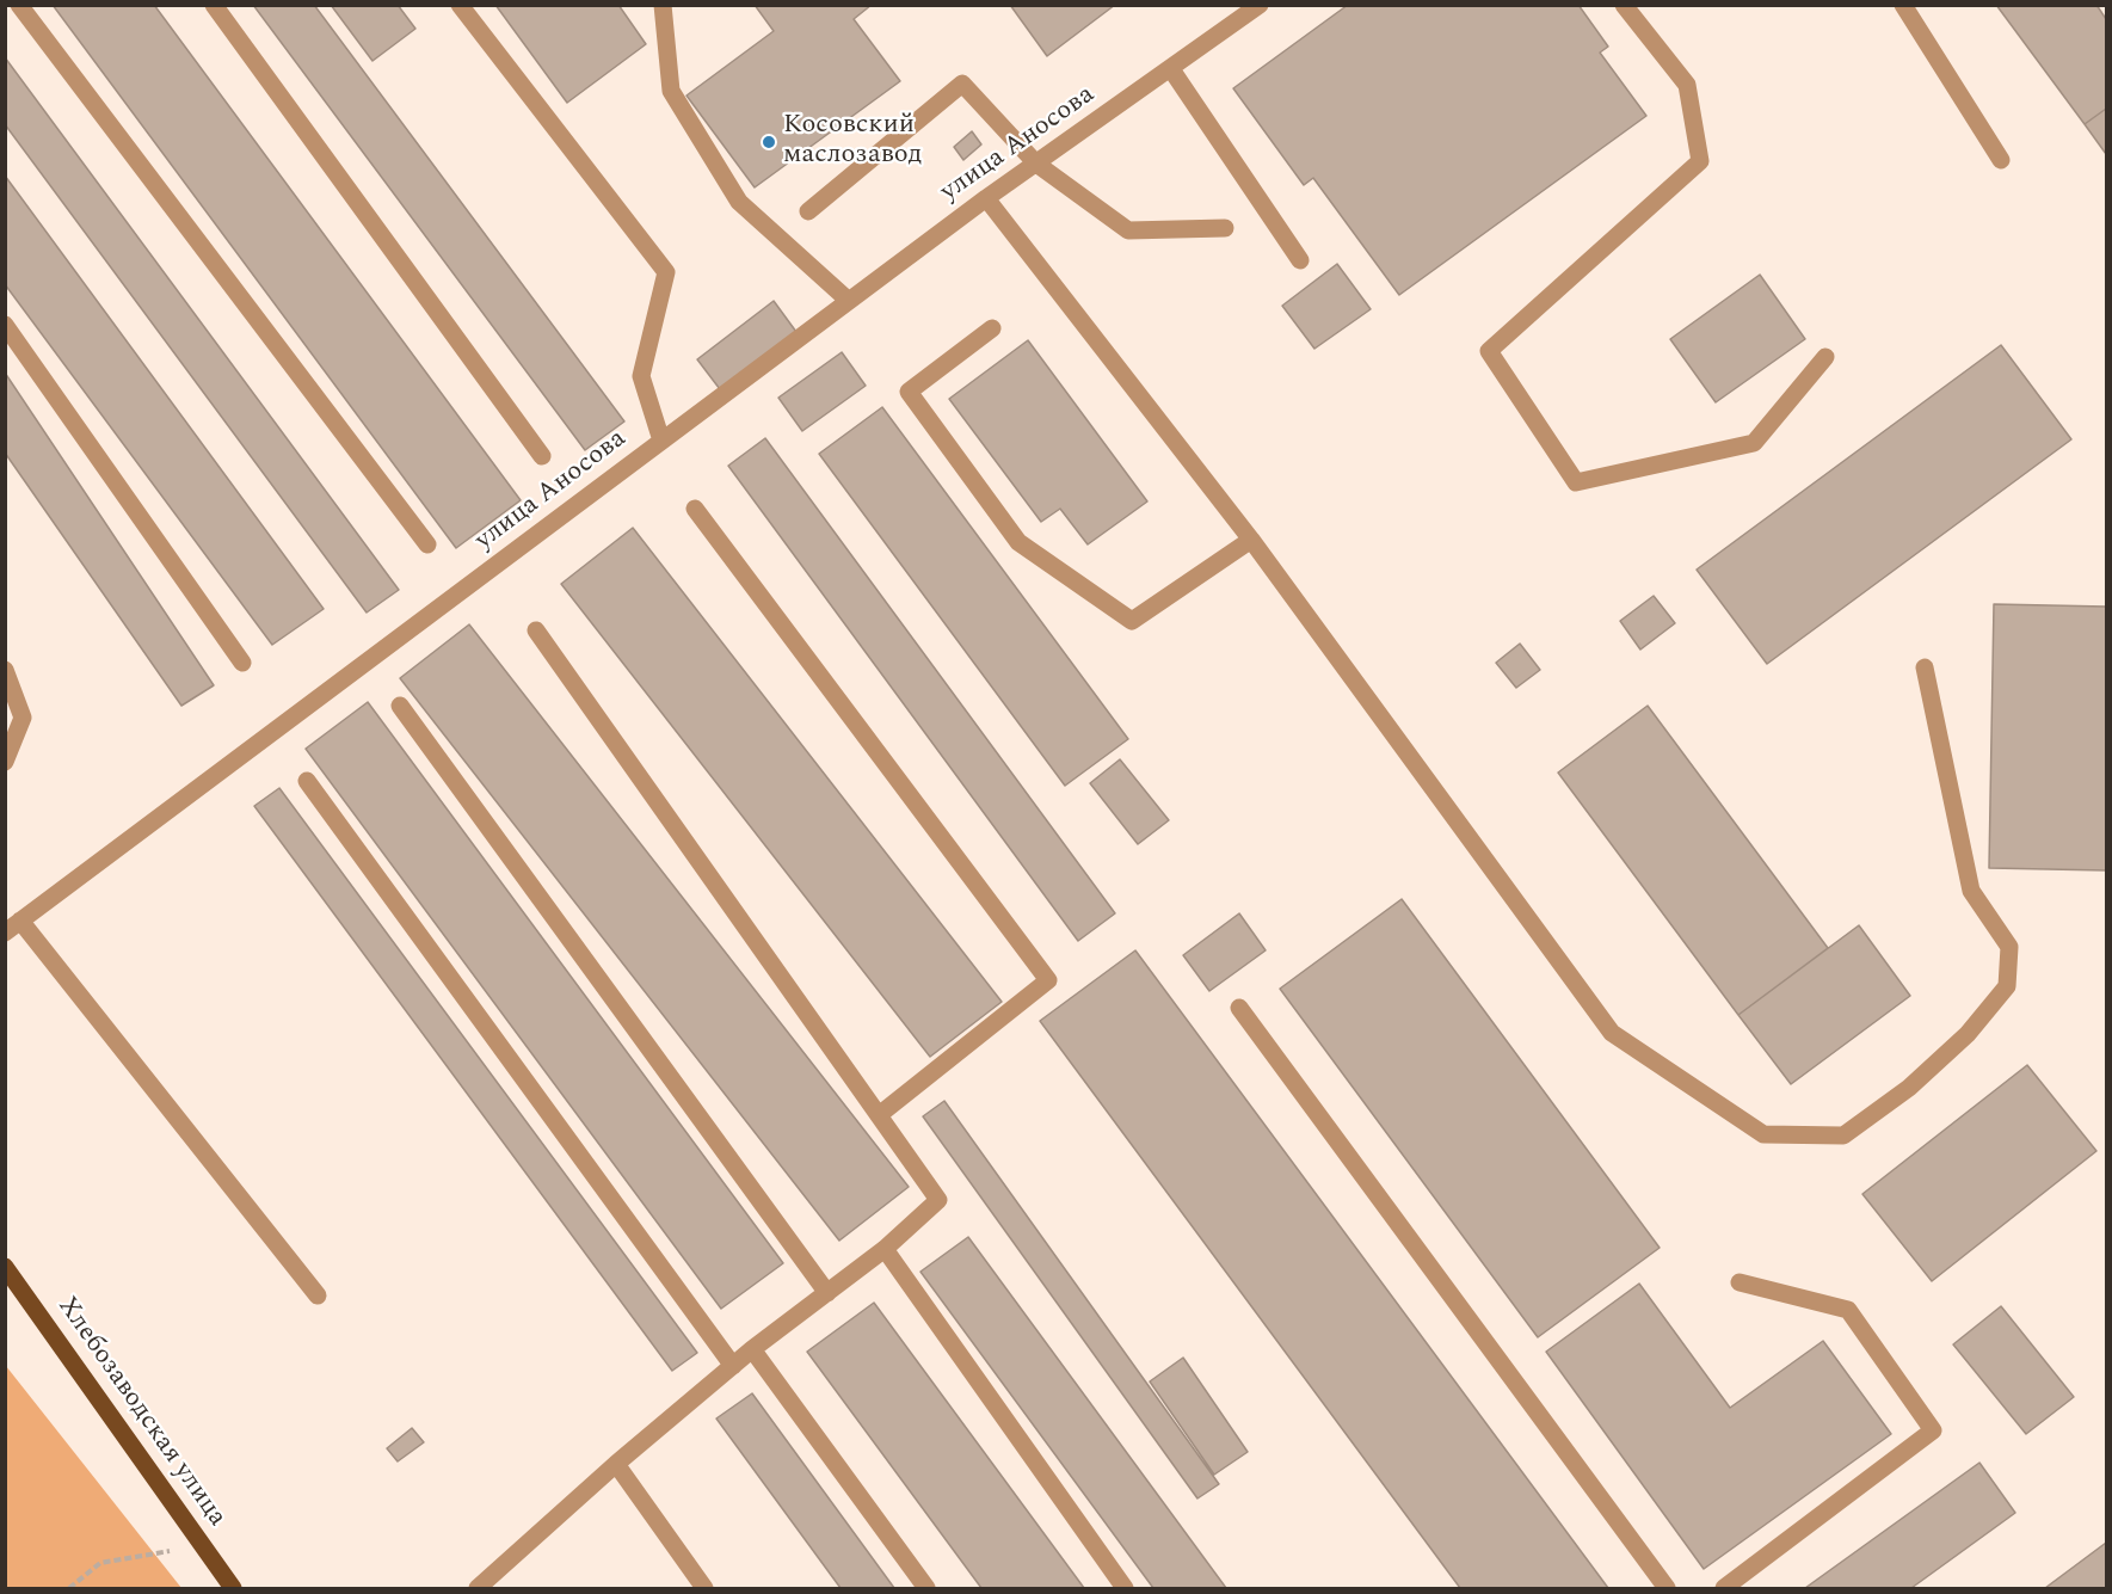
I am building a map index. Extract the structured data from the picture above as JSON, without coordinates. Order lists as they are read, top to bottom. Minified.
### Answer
{"streets":{"main road":["Хлебозаводская улица"],"street":["улица Аносова"]},"places":["Косовский маслозавод"]}
